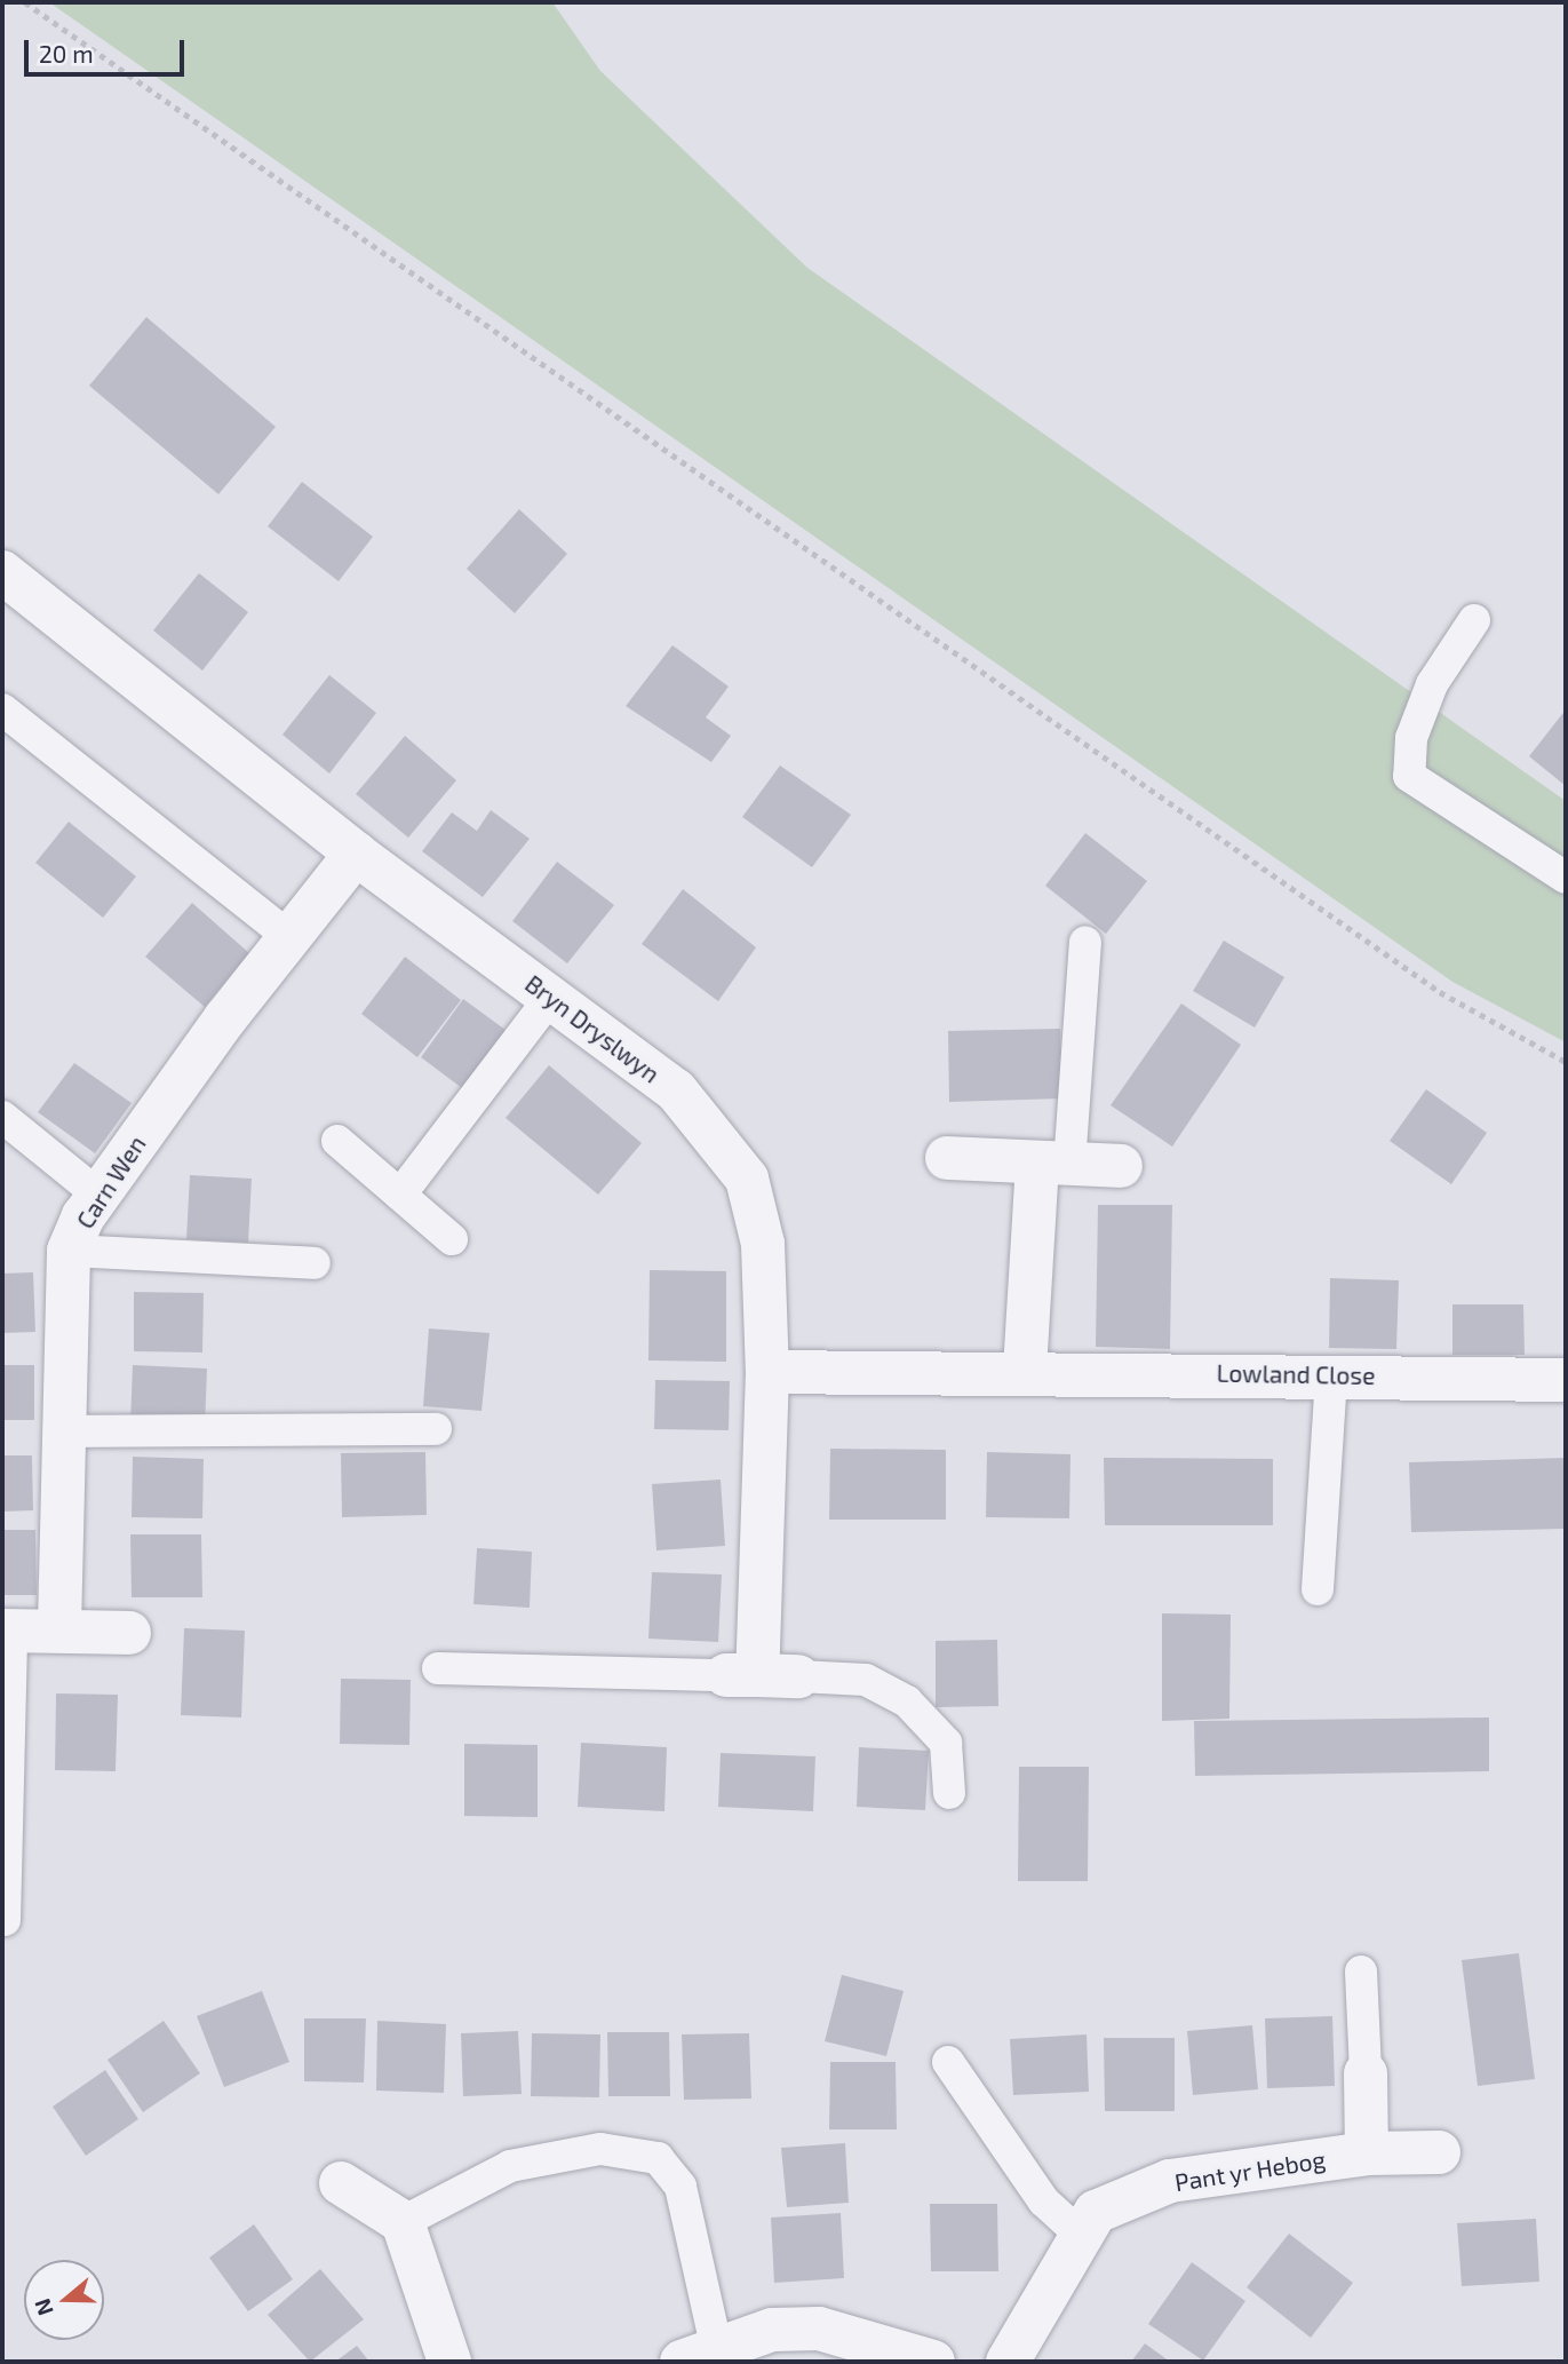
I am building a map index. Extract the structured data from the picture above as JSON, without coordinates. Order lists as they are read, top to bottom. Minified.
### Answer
{"streets":{"street":["Bryn Dryslwyn","Carn Wen","Lowland Close","Pant yr Hebog"]},"crossings":[["Bryn Dryslwyn","Carn Wen"],["Bryn Dryslwyn","Lowland Close"]],"scale_bar":"20 m","north":"left"}
